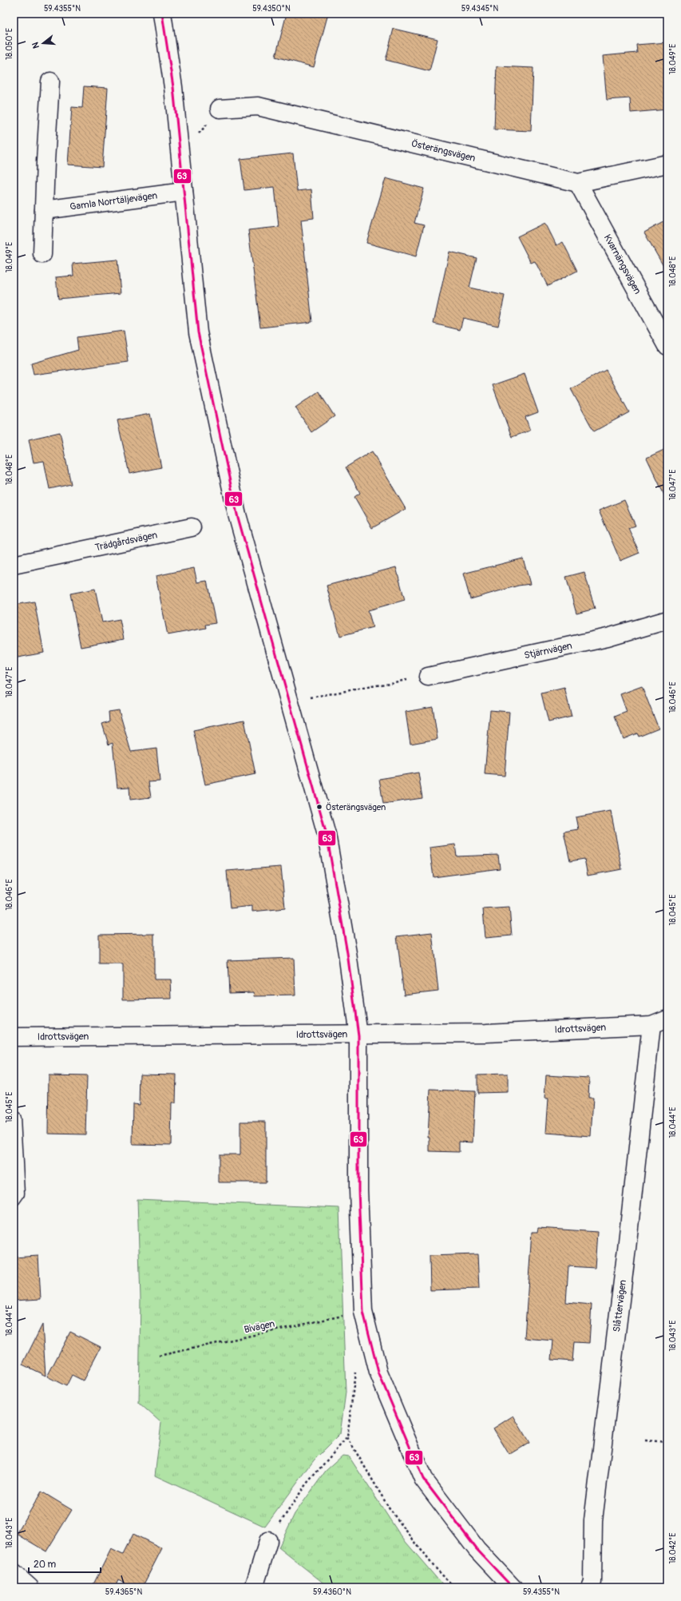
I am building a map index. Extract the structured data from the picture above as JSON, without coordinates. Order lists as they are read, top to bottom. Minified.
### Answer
{"streets":{"street":["Österängsvägen","Gamla Norrtäljevägen","Kvarnängsvägen","Trädgårdsvägen","Stjärnvägen","Idrottsvägen","Slåttervägen"],"path":["Bivägen"]},"crossings":[["Österängsvägen","Kvarnängsvägen"],["Idrottsvägen","Slåttervägen"]],"places":["Österängsvägen"],"lines":["transit line 63"],"scale_bar":"20 m","north":"left","coordinates":["59.4355°N","59.4350°N","59.4345°N","18.050°E","18.049°E","18.048°E","18.047°E","18.046°E","18.045°E","18.044°E","18.043°E","18.042°E","59.4365°N","59.4360°N"]}
